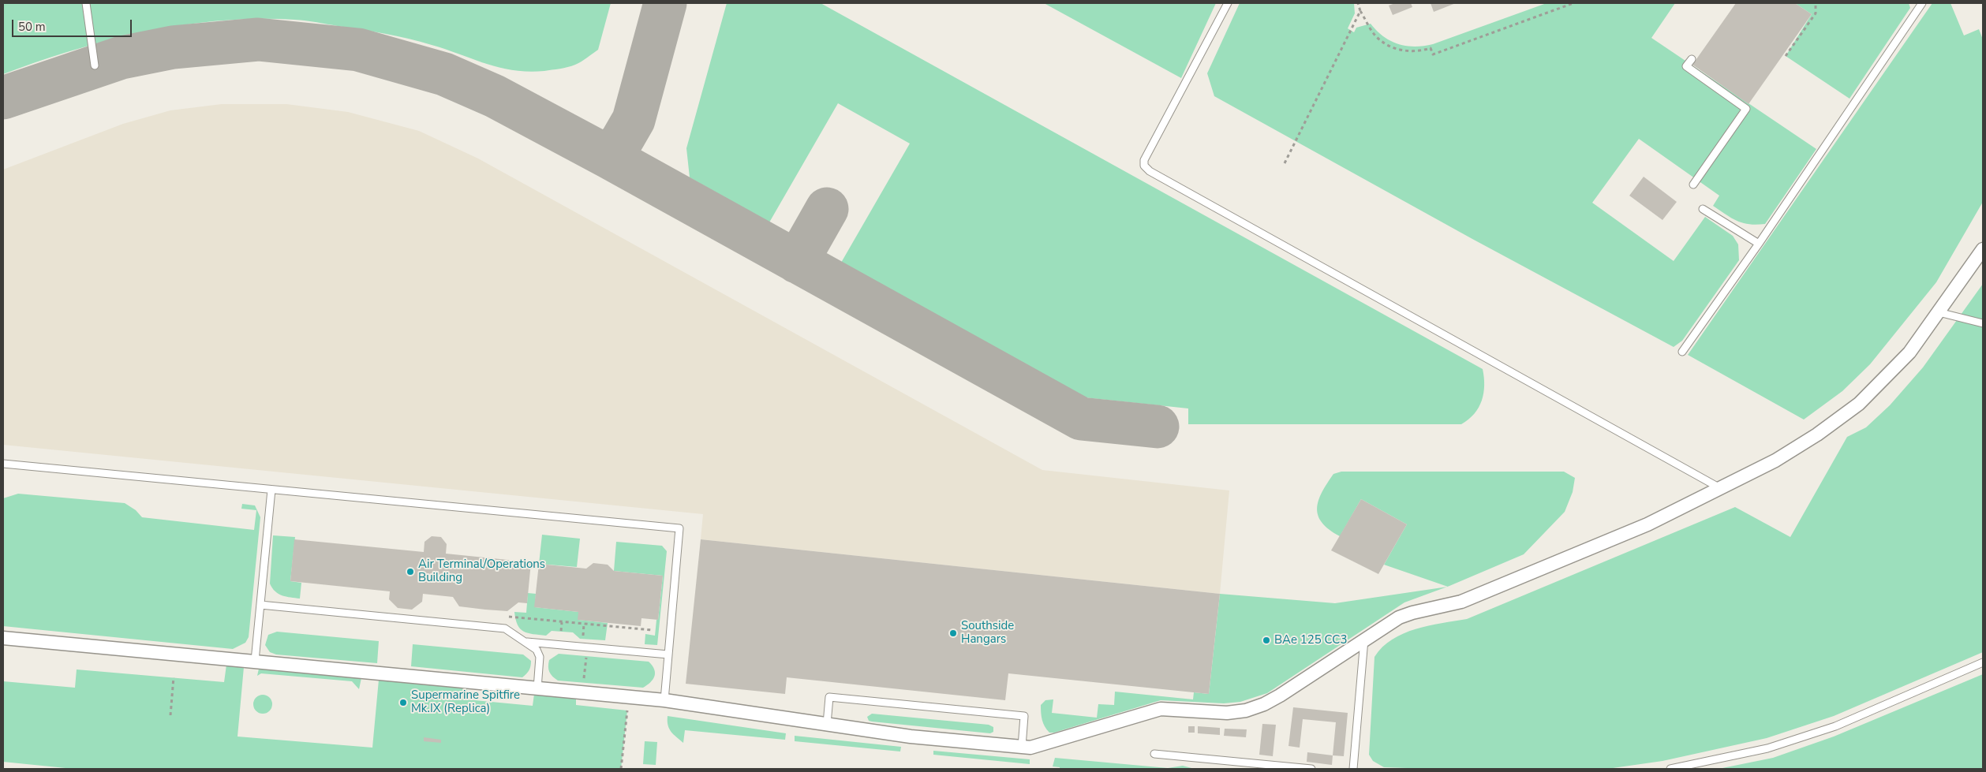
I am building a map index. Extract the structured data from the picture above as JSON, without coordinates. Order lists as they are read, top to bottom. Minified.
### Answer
{"places":["Air Terminal/Operations Building","Southside Hangars","BAe 125 CC3","Supermarine Spitfire Mk.IX (Replica)"],"scale_bar":"50 m"}
